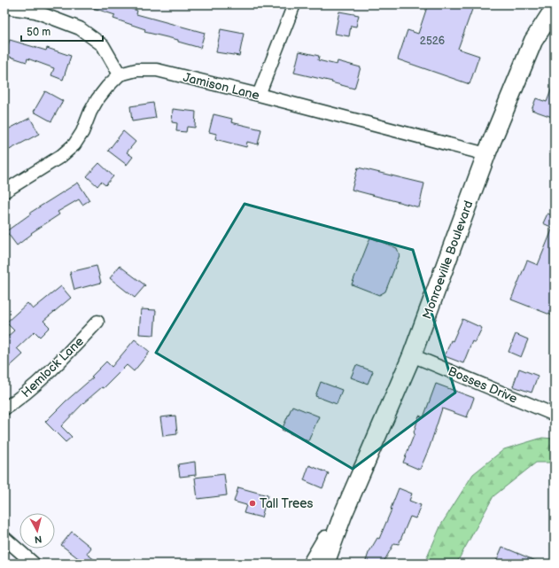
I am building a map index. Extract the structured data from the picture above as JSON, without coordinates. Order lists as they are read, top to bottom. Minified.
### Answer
{"streets":{"main road":["Monroeville Boulevard"],"street":["Jamison Lane","Hemlock Lane","Bosses Drive"]},"crossings":[["Jamison Lane","Monroeville Boulevard"],["Monroeville Boulevard","Bosses Drive"]],"places":["Tall Trees"],"house_numbers":["2526"],"scale_bar":"50 m","north":"bottom"}
